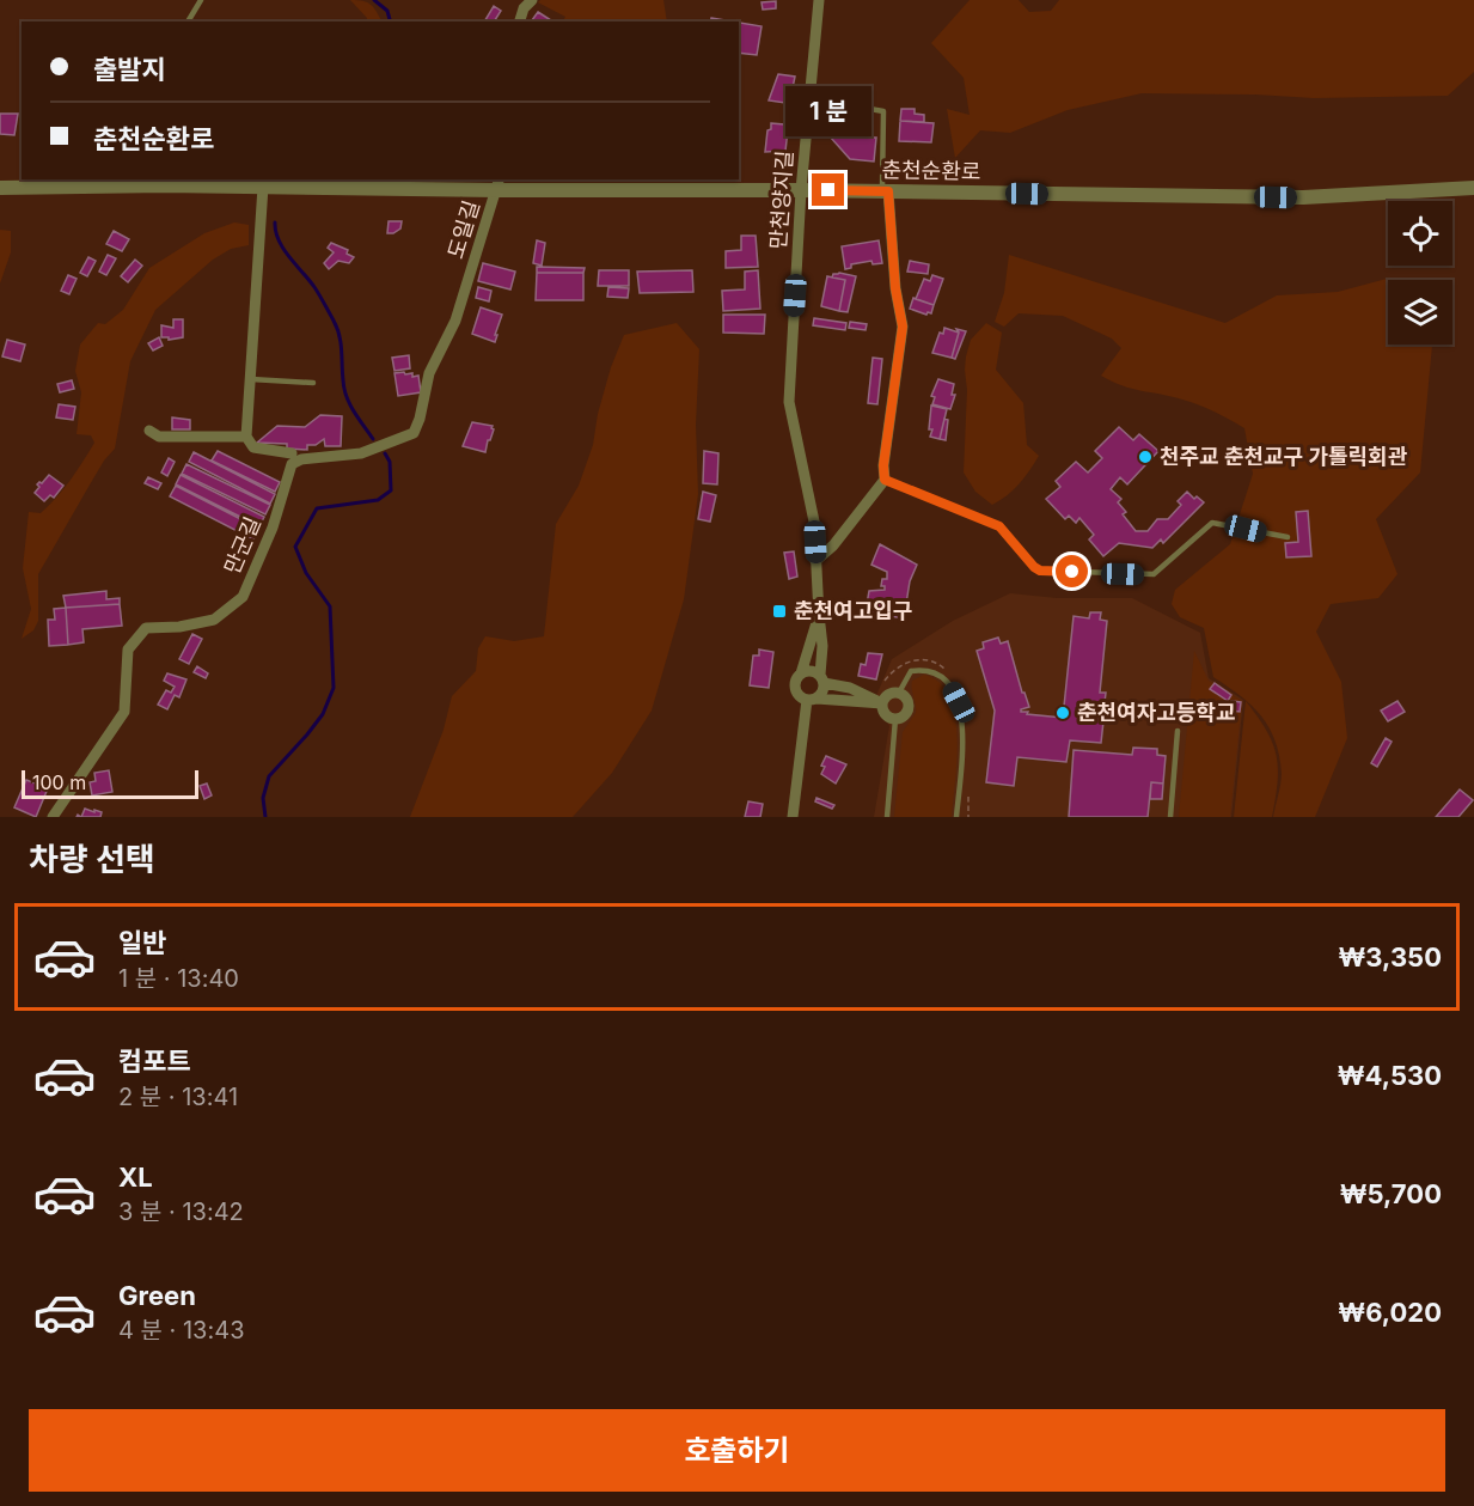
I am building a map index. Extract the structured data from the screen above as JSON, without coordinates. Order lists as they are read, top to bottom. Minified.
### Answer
{"streets":{"street":["춘천순환로","만천양지길","도일길","만군길"]},"crossings":[["춘천순환로","만천양지길"],["춘천순환로","도일길"],["도일길","만군길"]],"places":{"other":["천주교 춘천교구 가톨릭회관","춘천여자고등학교"],"transit":["춘천여고입구"]},"scale_bar":"100 m","page":{"banner":["출발지","춘천순환로"],"bubble":"1 분","scale":"100 m","heading":"차량 선택","list":[{"name":"일반","note":"1 분 · 13:40","value":"₩3,350"},{"name":"컴포트","note":"2 분 · 13:41","value":"₩4,530"},{"name":"XL","note":"3 분 · 13:42","value":"₩5,700"},{"name":"Green","note":"4 분 · 13:43","value":"₩6,020"}],"buttons":"호출하기"}}
